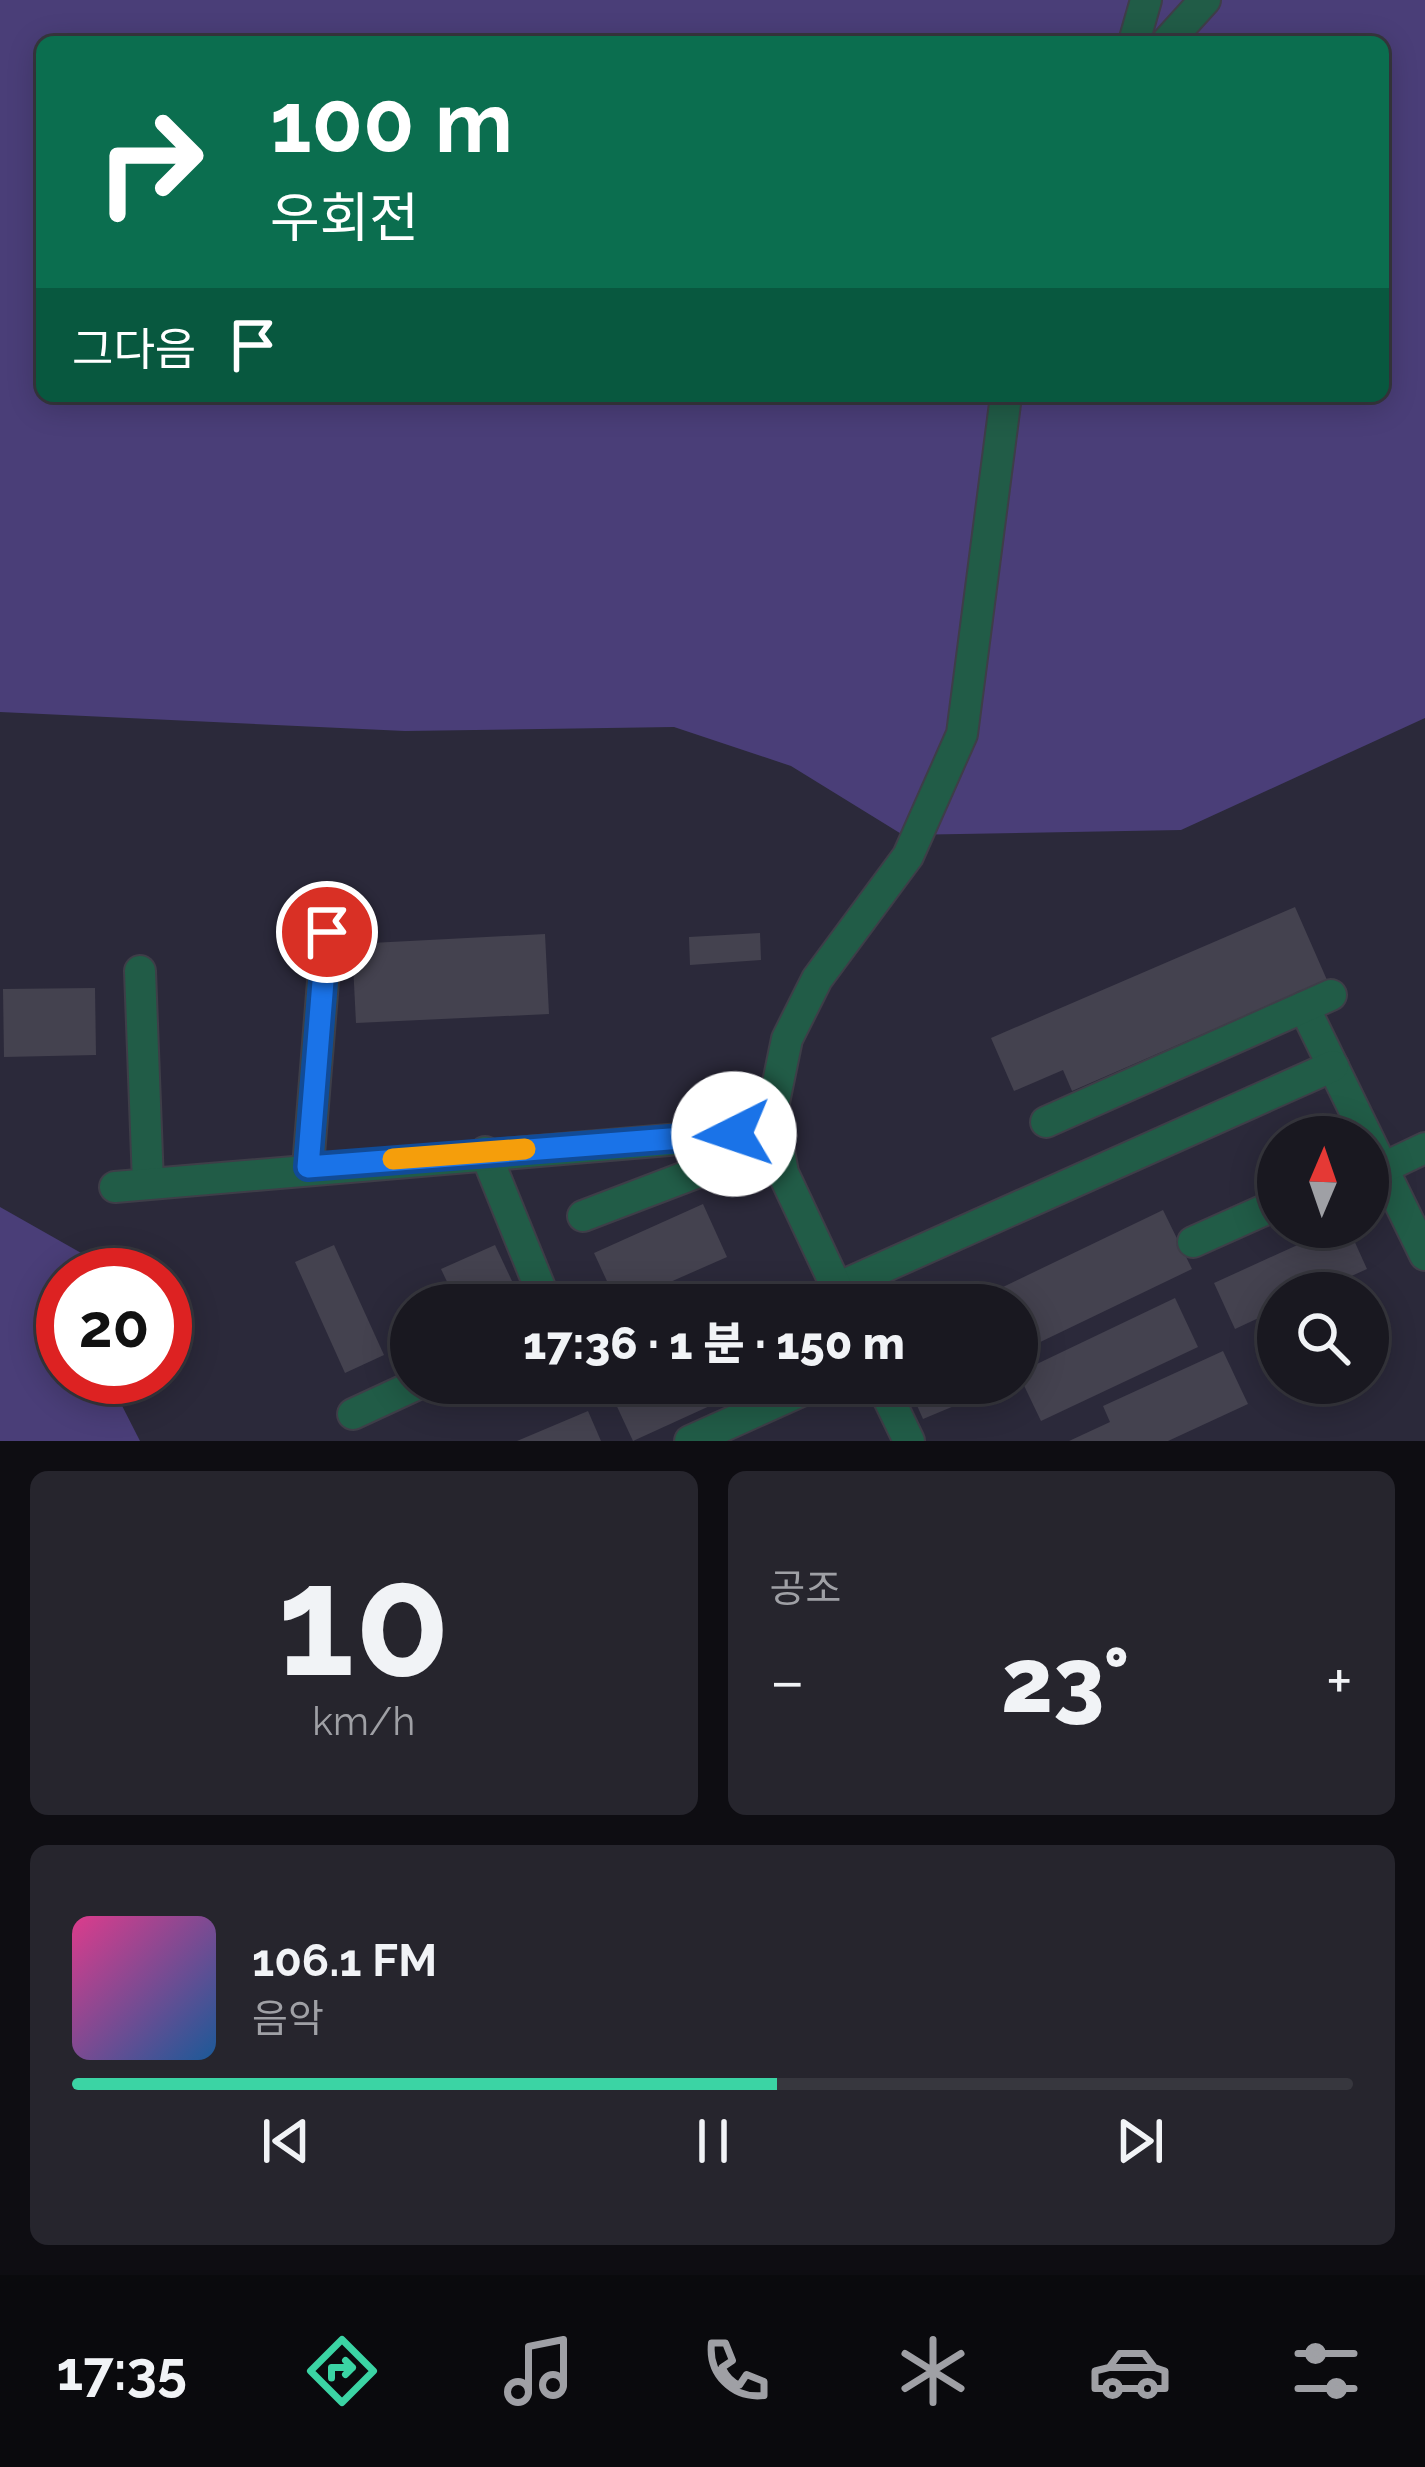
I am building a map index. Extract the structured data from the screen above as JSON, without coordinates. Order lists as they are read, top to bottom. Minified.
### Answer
{"north":"top","page":{"turn":["100 m","우회전"],"then":"그다음","limit":"20","trip":"17:36 · 1 분 · 150 m","tile":[["10","km/h"],"공조"],"heat":["−","23°","+"],"song":["106.1 FM","음악"],"tabs":"17:35"}}
